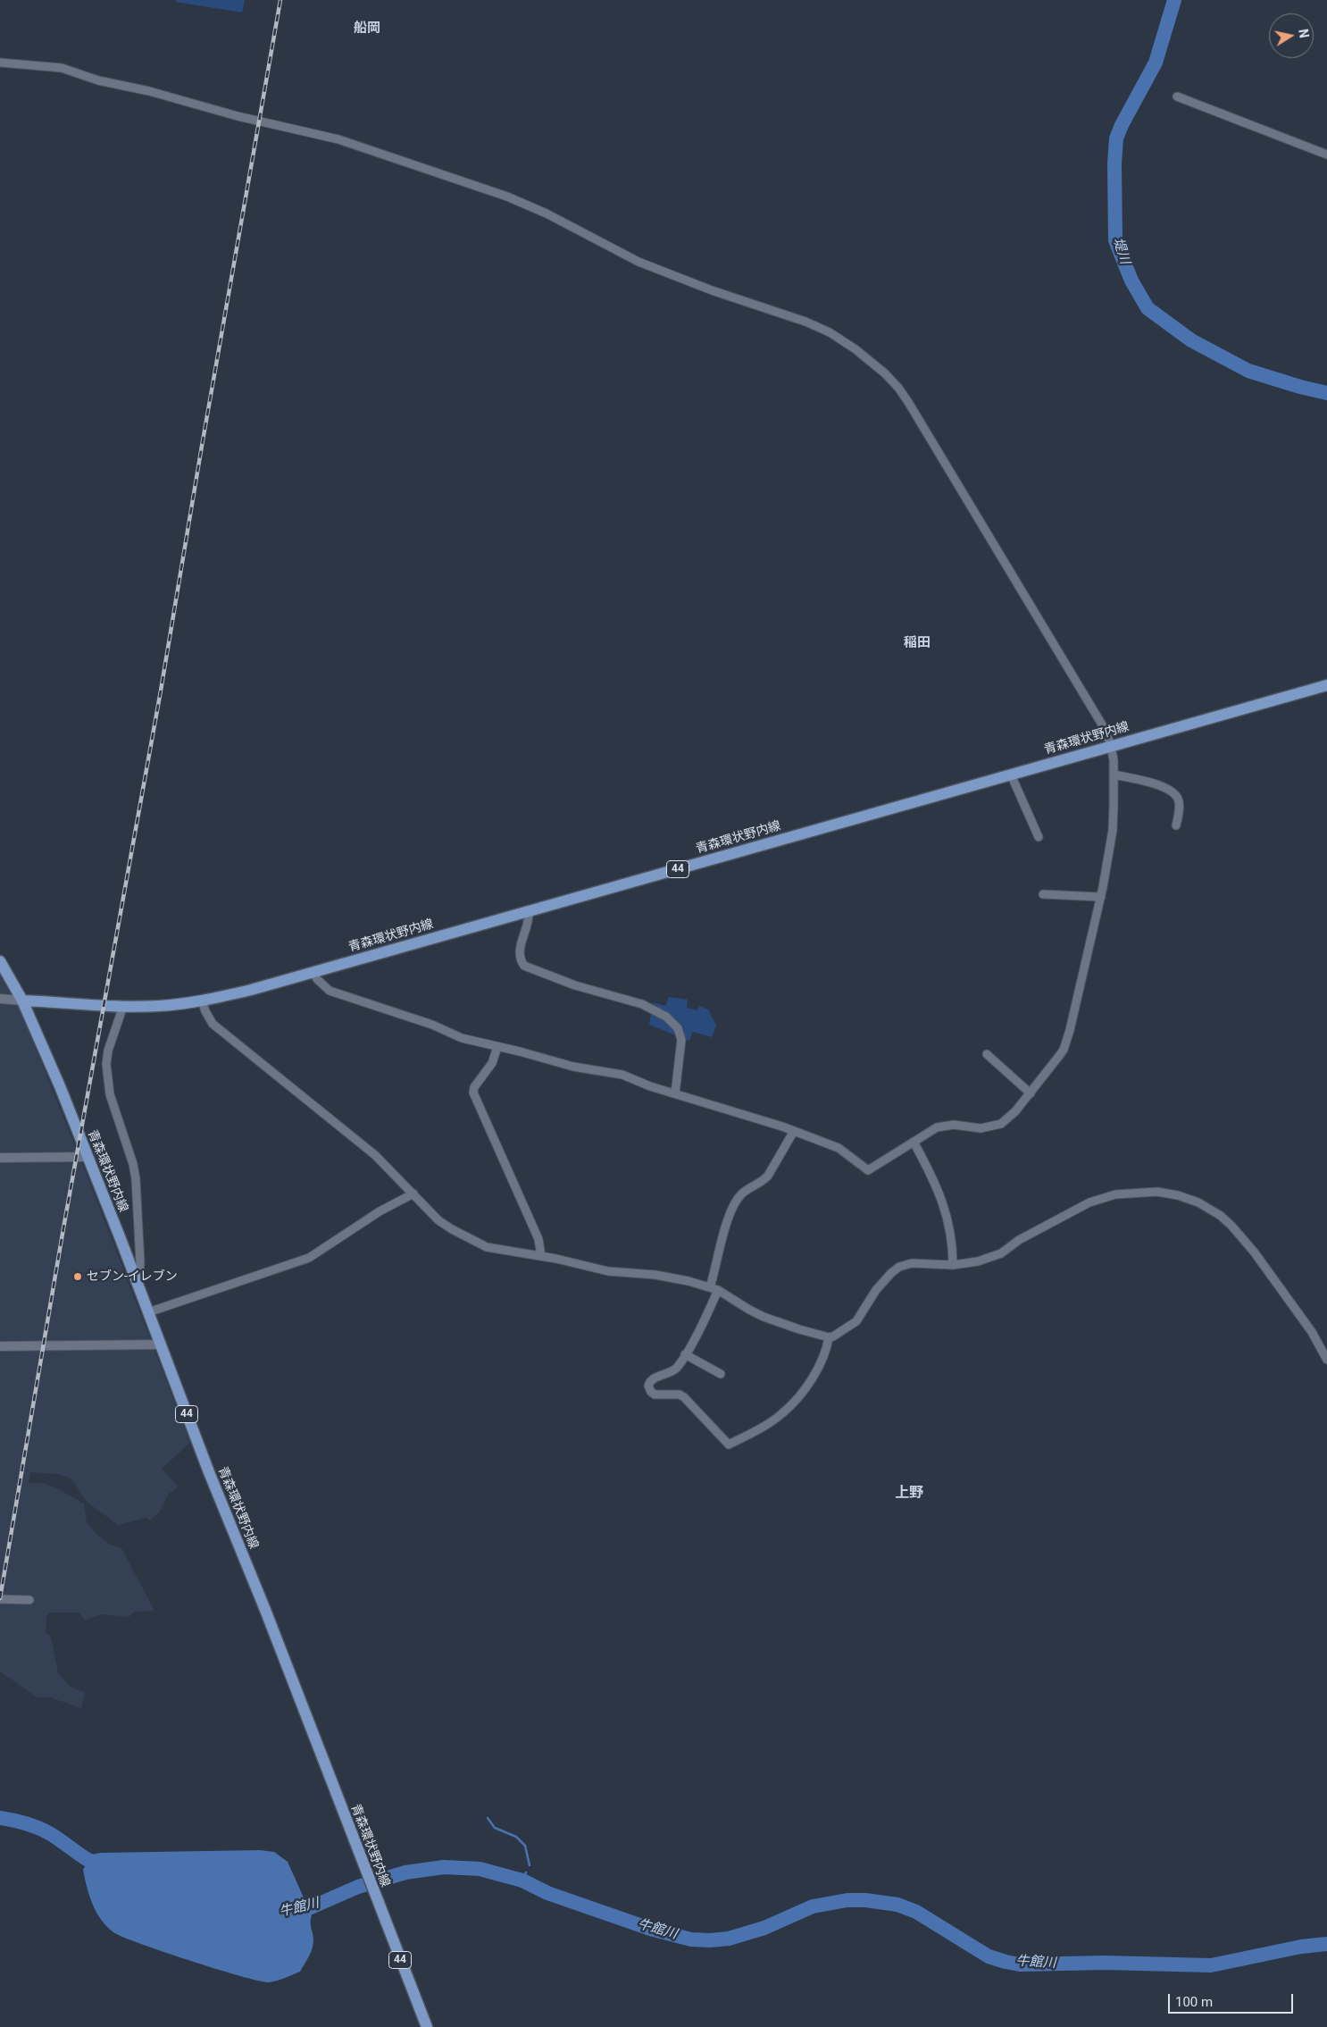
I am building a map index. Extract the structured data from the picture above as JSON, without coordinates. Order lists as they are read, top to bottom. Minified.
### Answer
{"streets":{"main road":["青森環状野内線","44"]},"districts":["船岡","稲田","上野"],"water":["堤川","牛館川"],"places":["セブン-イレブン"],"scale_bar":"100 m","north":"right"}
